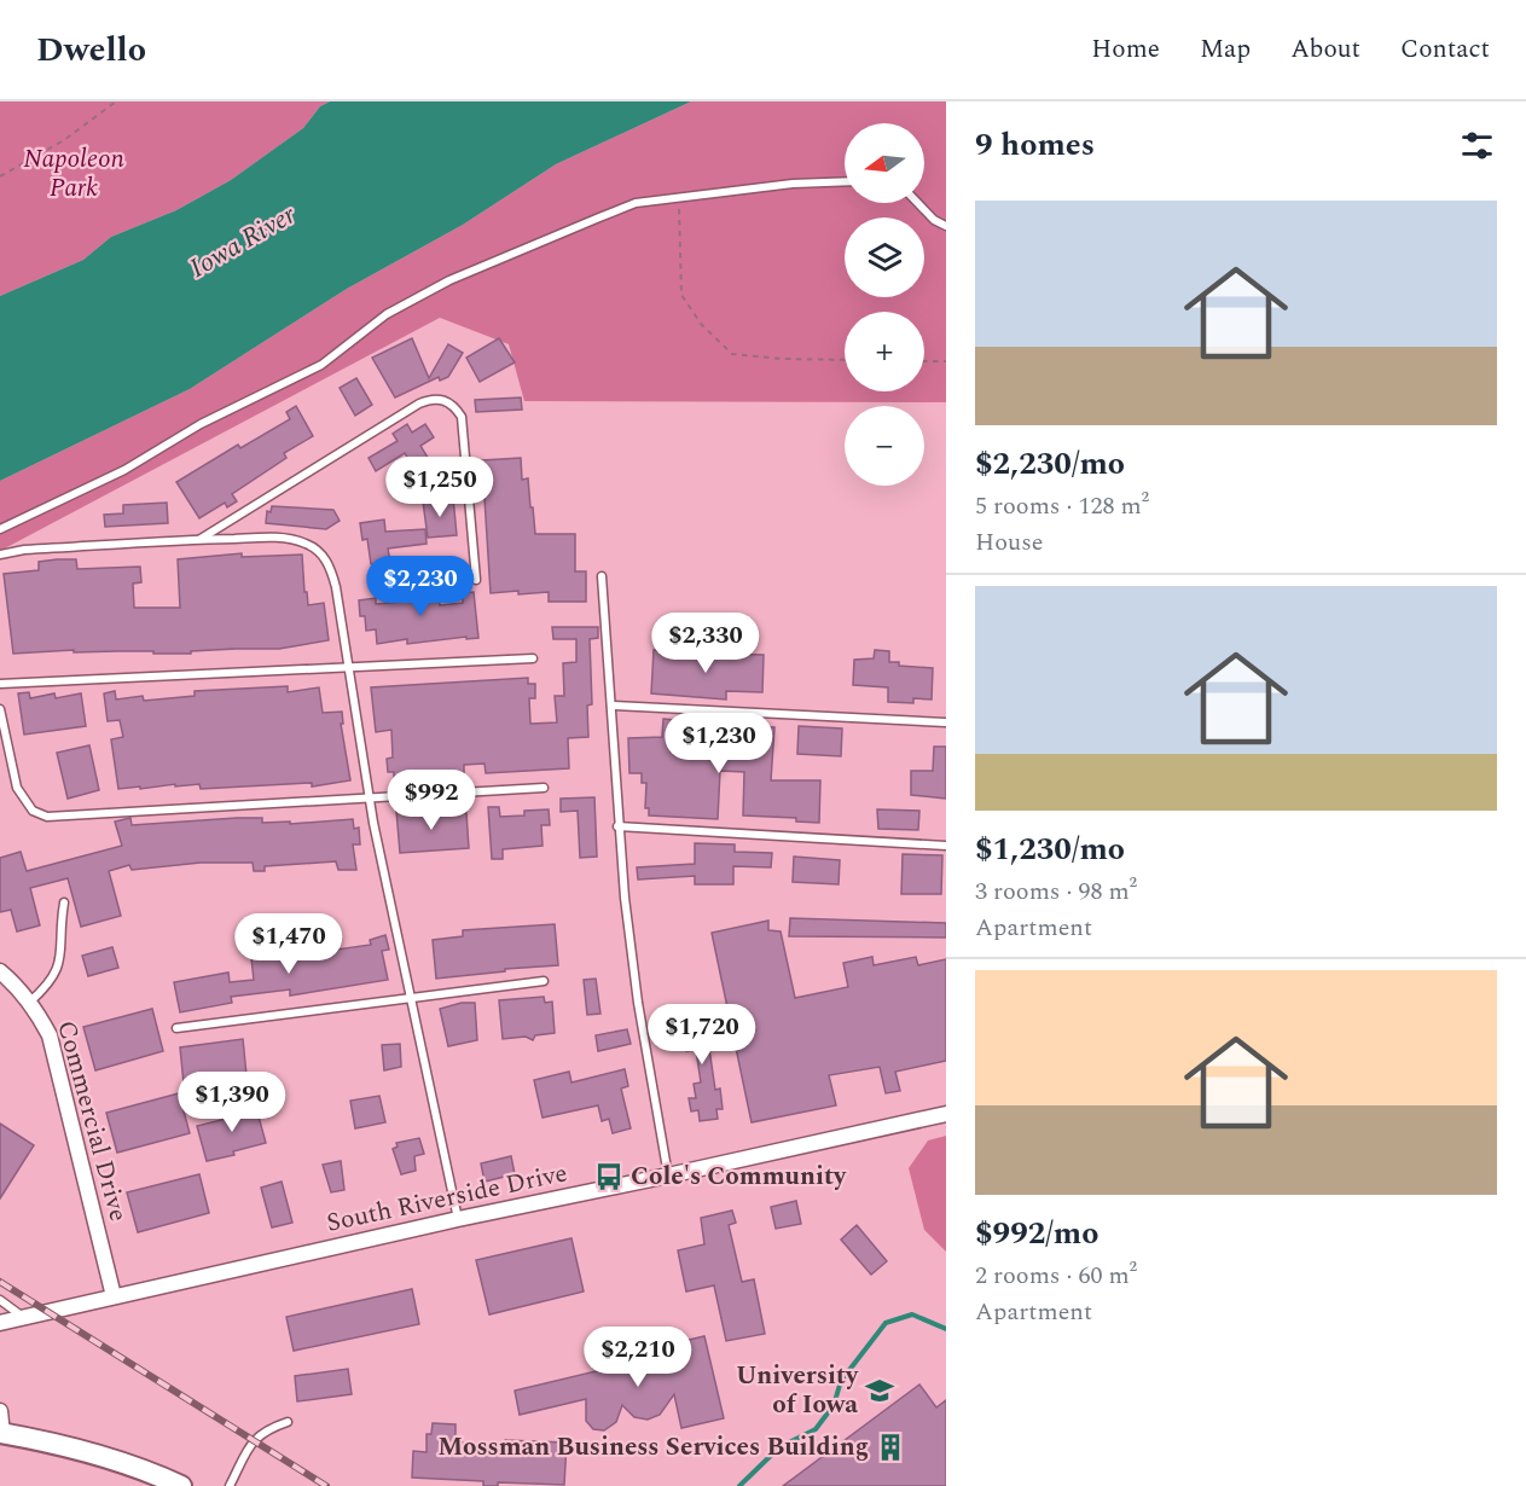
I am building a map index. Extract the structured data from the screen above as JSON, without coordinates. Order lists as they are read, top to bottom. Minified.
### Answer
{"streets":{"street":["Commercial Drive","South Riverside Drive"]},"crossings":[["Commercial Drive","South Riverside Drive"]],"water":["Iowa River"],"parks":["Napoleon Park"],"places":{"bus stop":["Cole's Community"],"school or university":["University of Iowa"],"building":["Mossman Business Services Building"]},"north":"left","page":{"header":"Dwello","nav":["Home","Map","About","Contact"],"heading":"9 homes","map_buttons":["+","−"],"list":[{"name":"$2,230/mo","note":"5 rooms · 128 m² · House"},{"name":"$1,230/mo","note":"3 rooms · 98 m² · Apartment"},{"name":"$992/mo","note":"2 rooms · 60 m² · Apartment"}],"price":["$1,250","$2,230","$2,330","$1,230","$992","$1,470","$1,720","$1,390","$2,210"]}}
